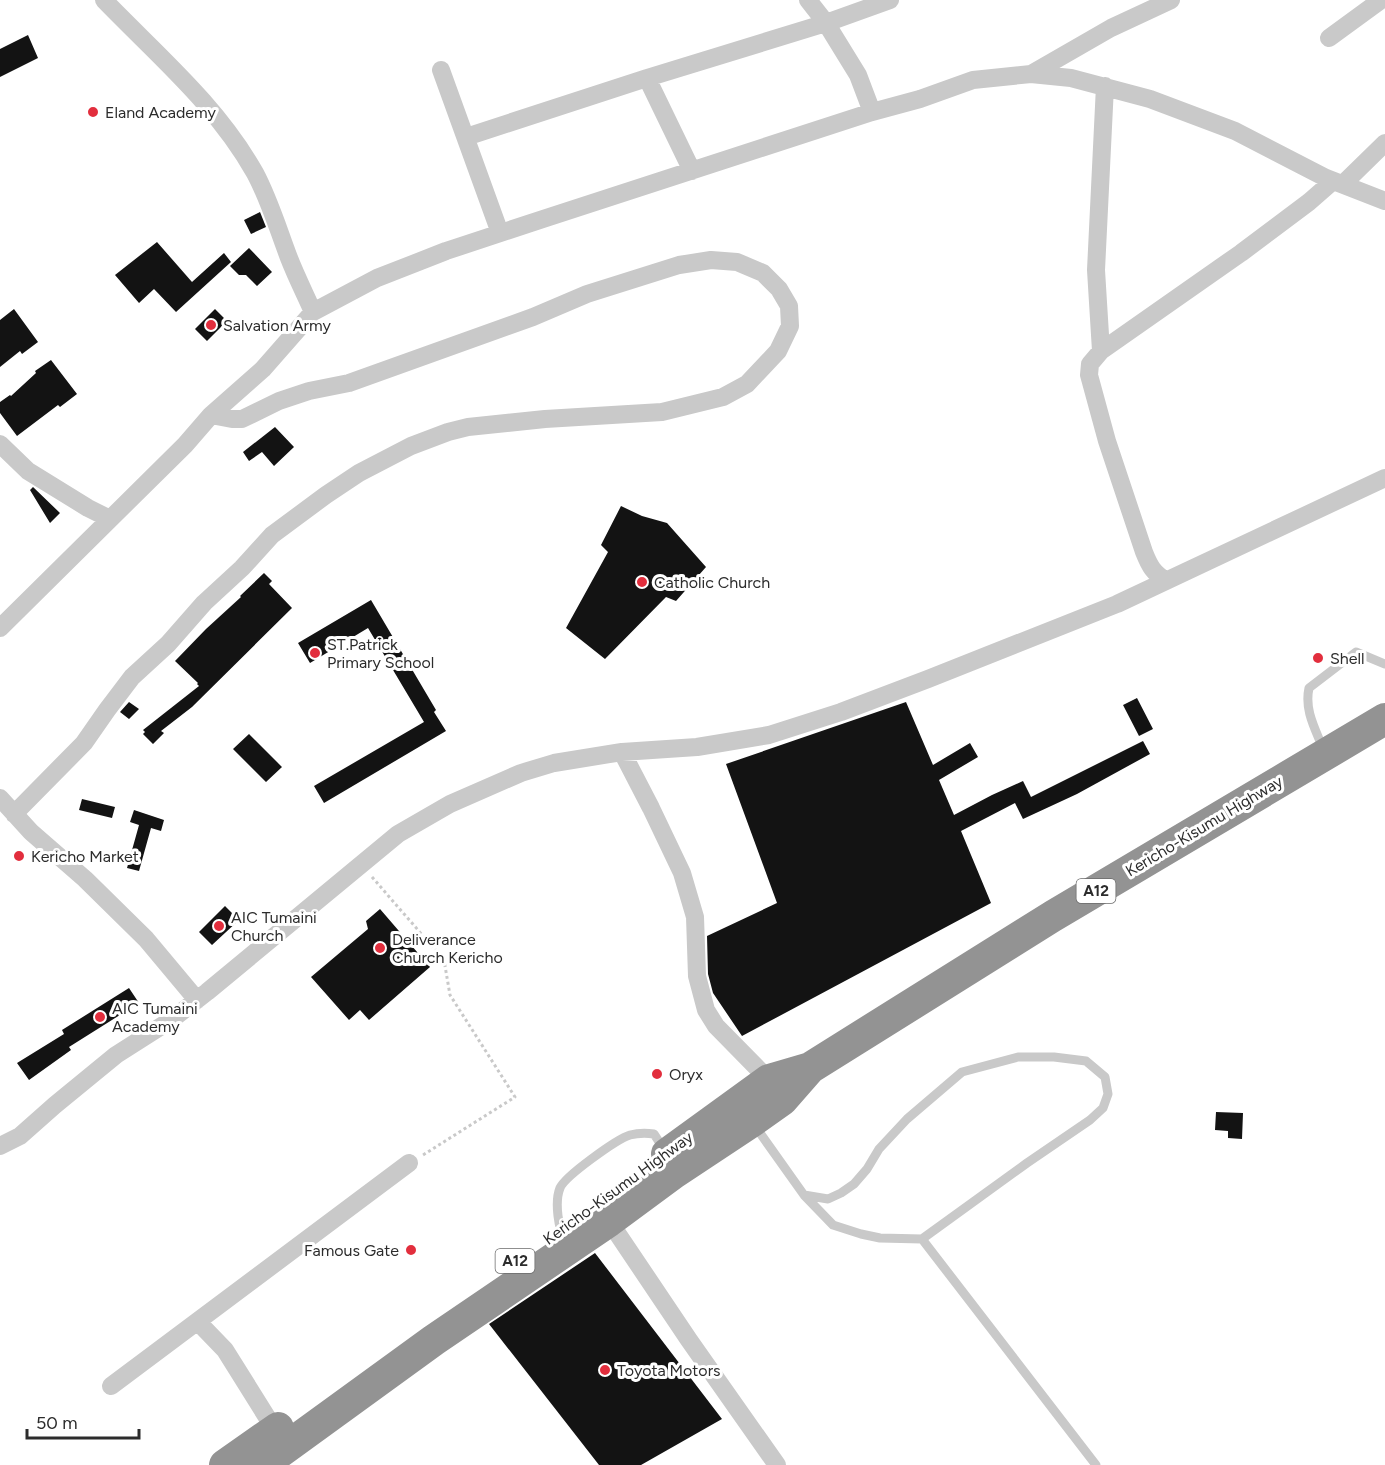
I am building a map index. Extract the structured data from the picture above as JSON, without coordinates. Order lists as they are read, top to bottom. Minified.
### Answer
{"streets":{"highway":["Kericho-Kisumu Highway","A12"]},"places":["Eland Academy","Salvation Army","Catholic Church","ST.Patrick Primary School","Shell","Kericho Market","AIC Tumaini Church","Deliverance Church Kericho","AIC Tumaini Academy","Oryx","Famous Gate","Toyota Motors"],"scale_bar":"50 m"}
